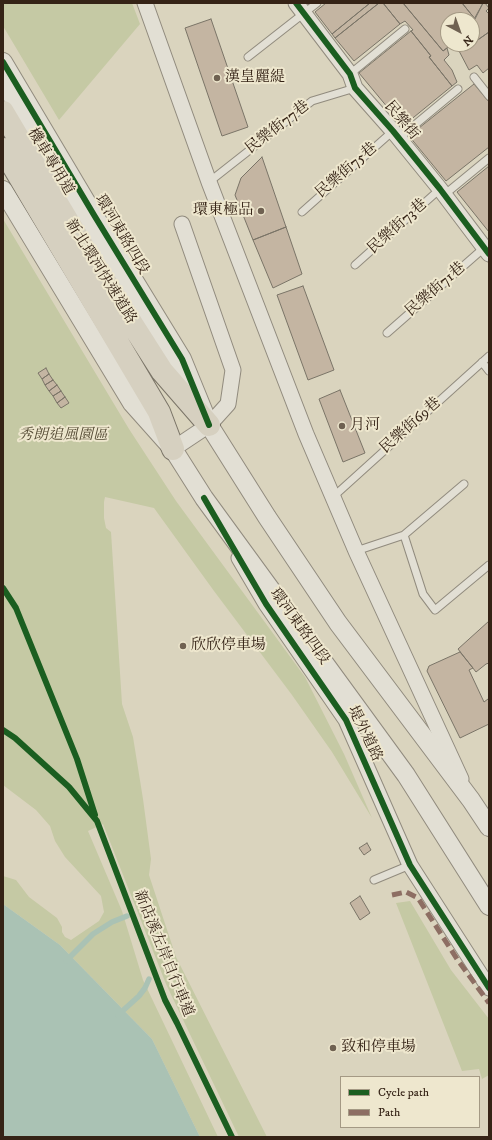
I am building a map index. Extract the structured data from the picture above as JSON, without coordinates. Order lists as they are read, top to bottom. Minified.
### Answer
{"streets":{"highway":["新北環河快速道路"],"street":["民樂街","機車專用道","環河東路四段","堤外道路"],"lane":["民樂街77巷","民樂街75巷","民樂街73巷","民樂街71巷","民樂街69巷"],"cycle path":["新店溪左岸自行車道"]},"crossings":[["民樂街","民樂街77巷"],["民樂街","民樂街75巷"],["民樂街","民樂街73巷"],["民樂街","民樂街71巷"],["民樂街77巷","環河東路四段"],["機車專用道","環河東路四段"],["機車專用道","新北環河快速道路"],["環河東路四段","新北環河快速道路"],["環河東路四段","民樂街69巷"],["環河東路四段","堤外道路"]],"parks":["秀朗追風園區"],"places":["漢皇麗緹","環東極品","月河","欣欣停車場","致和停車場"],"legend":["Cycle path","Path"],"north":"bottom right"}
